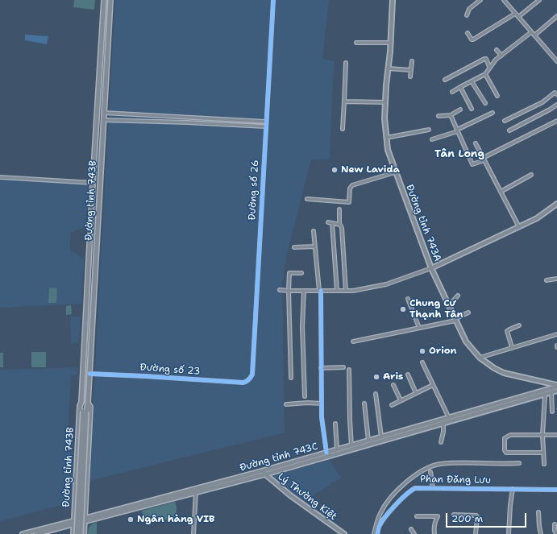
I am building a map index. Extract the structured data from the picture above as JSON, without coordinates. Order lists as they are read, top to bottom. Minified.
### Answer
{"streets":{"main road":["Đường tỉnh 743B","Đường tỉnh 743A","Đường tỉnh 743C","Lý Thường Kiệt"],"street":["Đường số 26","Đường số 23","Phan Đăng Lưu"]},"crossings":[["Đường số 26","Đường số 23"],["Đường tỉnh 743B","Đường số 23"],["Đường tỉnh 743B","Đường tỉnh 743C"],["Đường tỉnh 743A","Đường tỉnh 743C"],["Đường tỉnh 743C","Lý Thường Kiệt"]],"districts":["Tân Long"],"places":["New Lavida","Chung Cư Thạnh Tân","Orion","Aris","Ngân hàng VIB"],"scale_bar":"200 m"}
